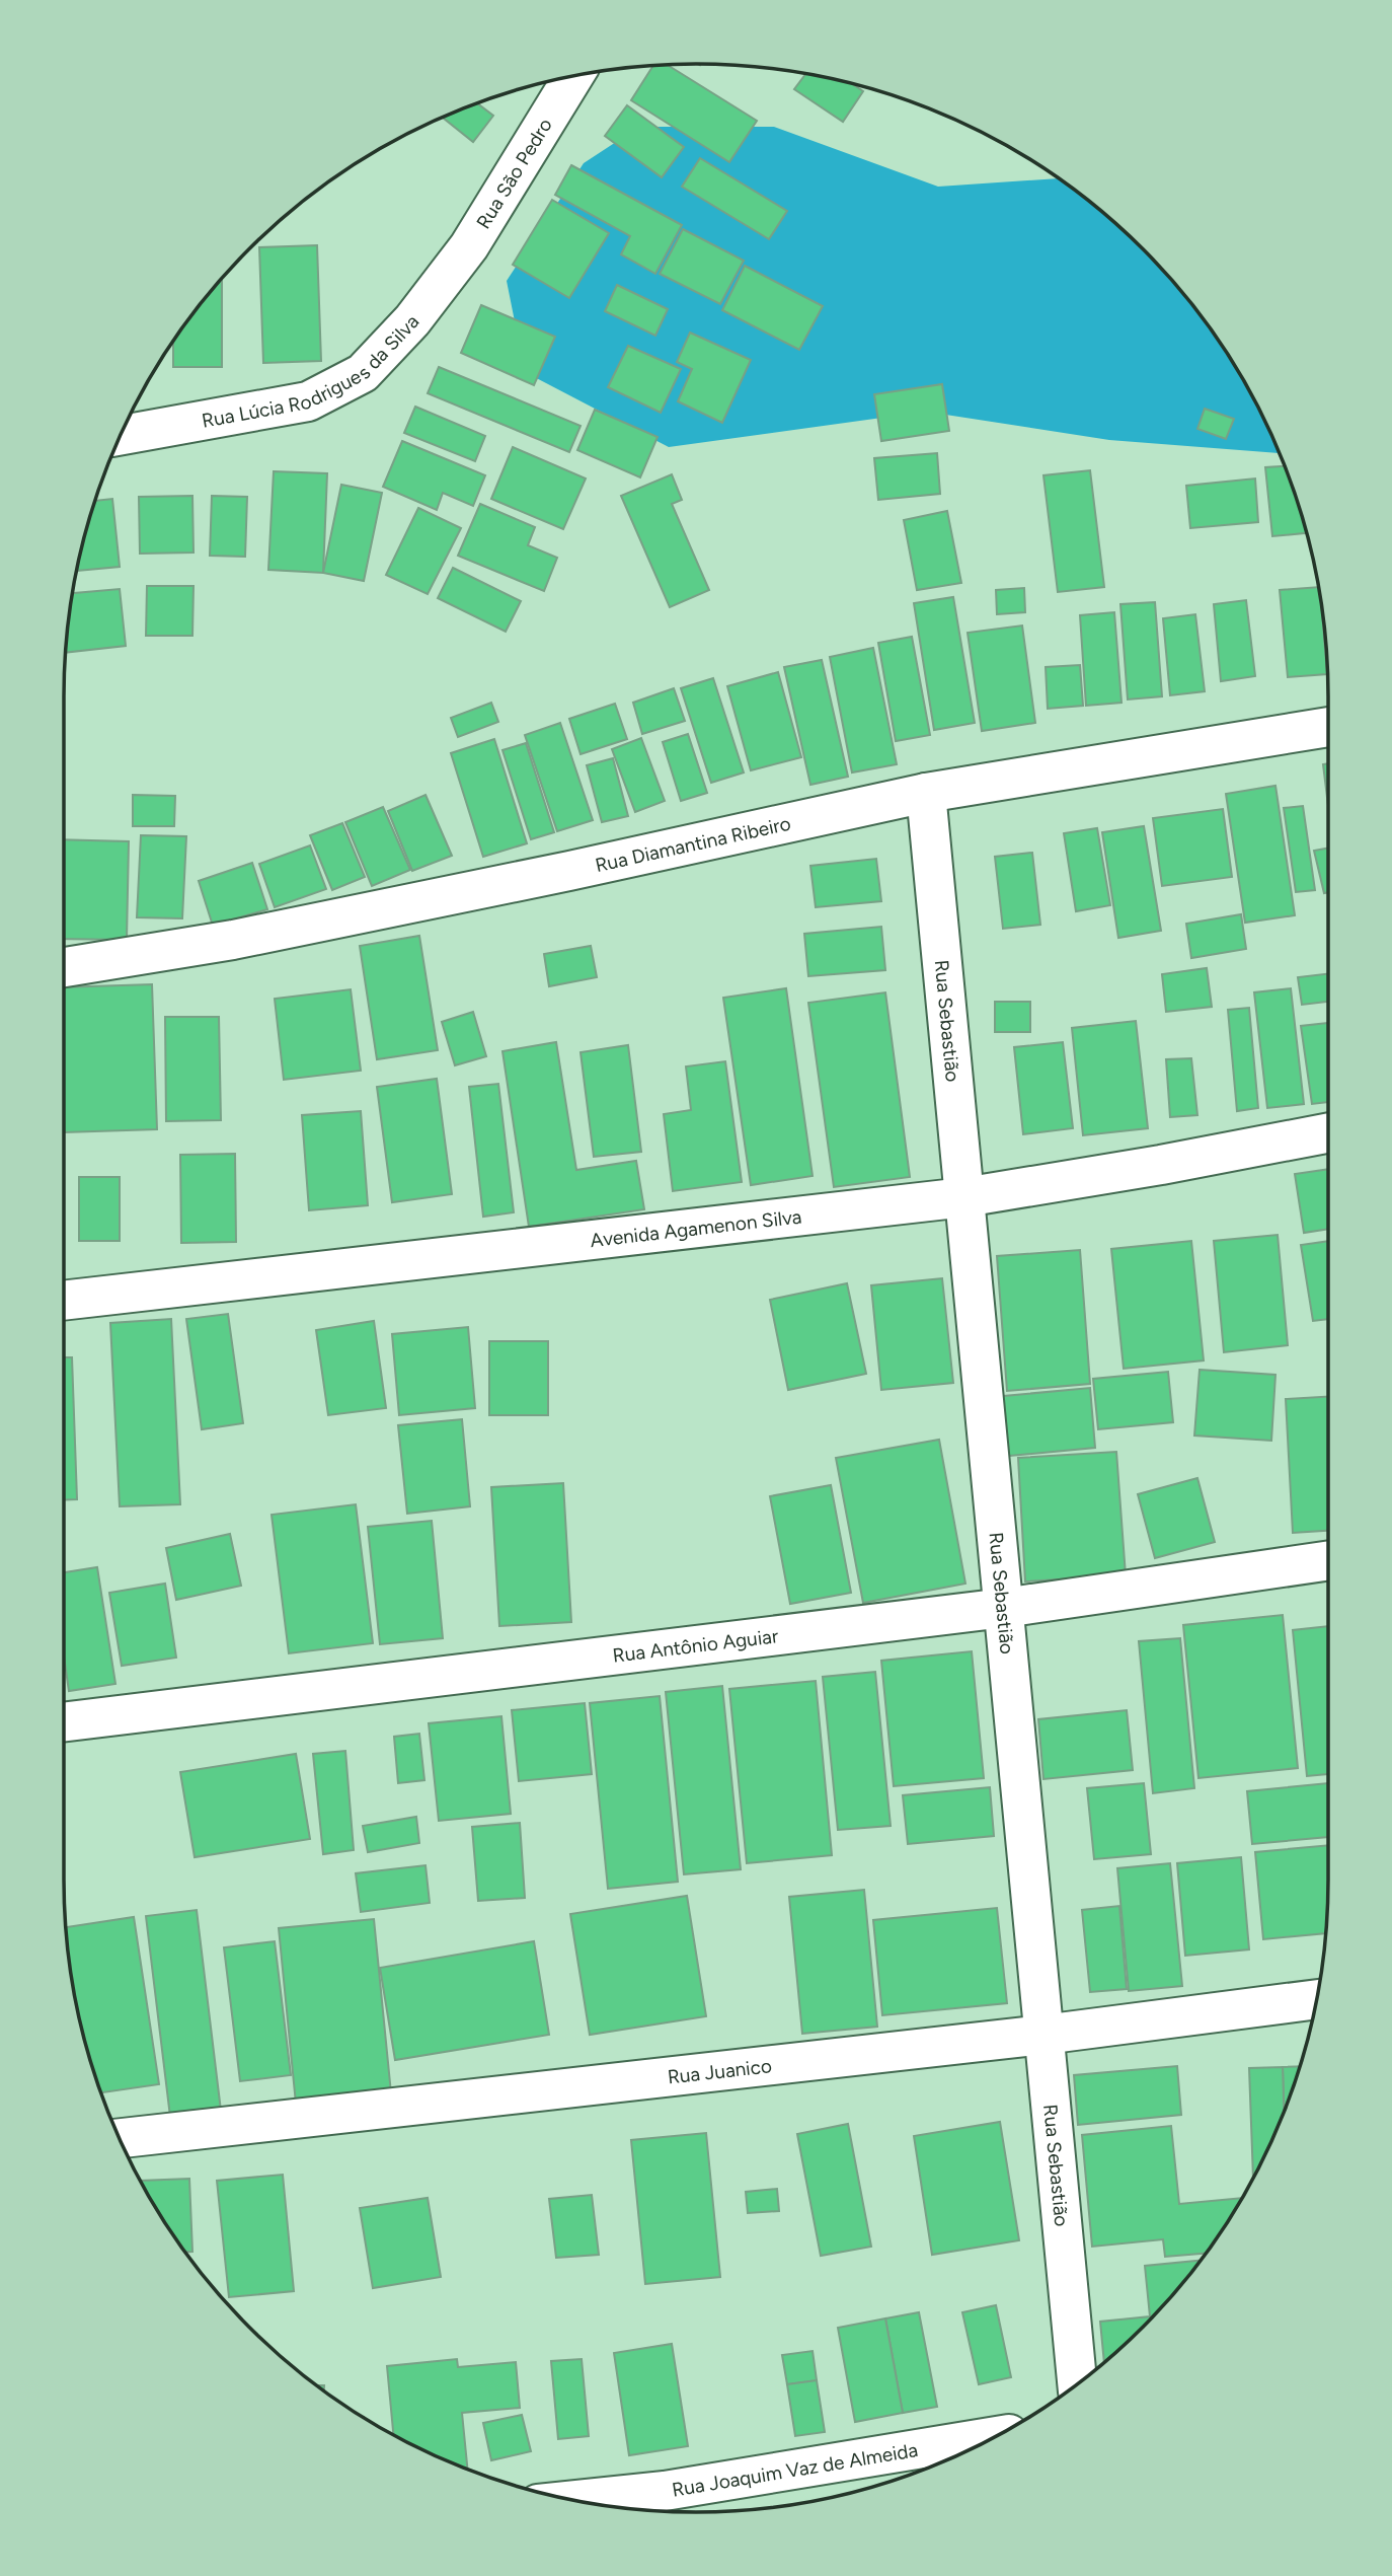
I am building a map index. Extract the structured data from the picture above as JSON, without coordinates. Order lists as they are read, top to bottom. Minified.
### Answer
{"streets":{"street":["Rua São Pedro","Rua Lúcia Rodrigues da Silva","Rua Diamantina Ribeiro","Rua Sebastião","Avenida Agamenon Silva","Rua Antônio Aguiar","Rua Juanico","Rua Joaquim Vaz de Almeida"]},"crossings":[["Rua São Pedro","Rua Lúcia Rodrigues da Silva"],["Rua Diamantina Ribeiro","Rua Sebastião"],["Rua Sebastião","Avenida Agamenon Silva"],["Rua Sebastião","Rua Antônio Aguiar"],["Rua Sebastião","Rua Juanico"]]}
